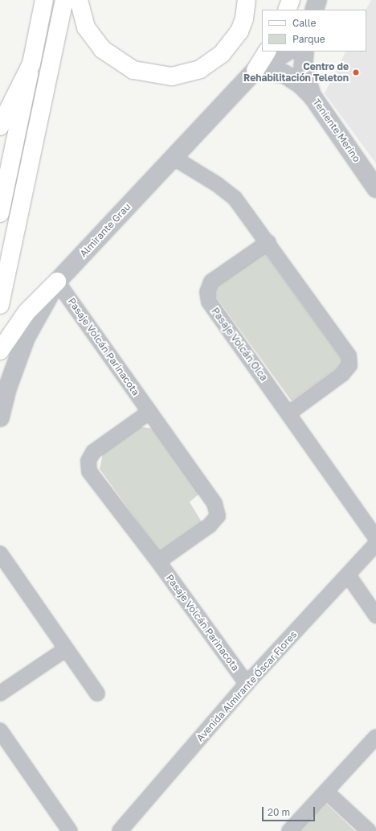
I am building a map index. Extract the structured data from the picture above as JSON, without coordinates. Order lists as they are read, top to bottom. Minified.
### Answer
{"streets":{"street":["Teniente Merino","Almirante Grau","Pasaje Volcán Olca","Pasaje Volcán Parinacota","Avenida Almirante Óscar Flores"]},"crossings":[["Almirante Grau","Pasaje Volcán Parinacota"],["Pasaje Volcán Parinacota","Avenida Almirante Óscar Flores"]],"places":["Centro de Rehabilitación Teleton"],"legend":["Calle","Parque"],"scale_bar":"20 m"}
